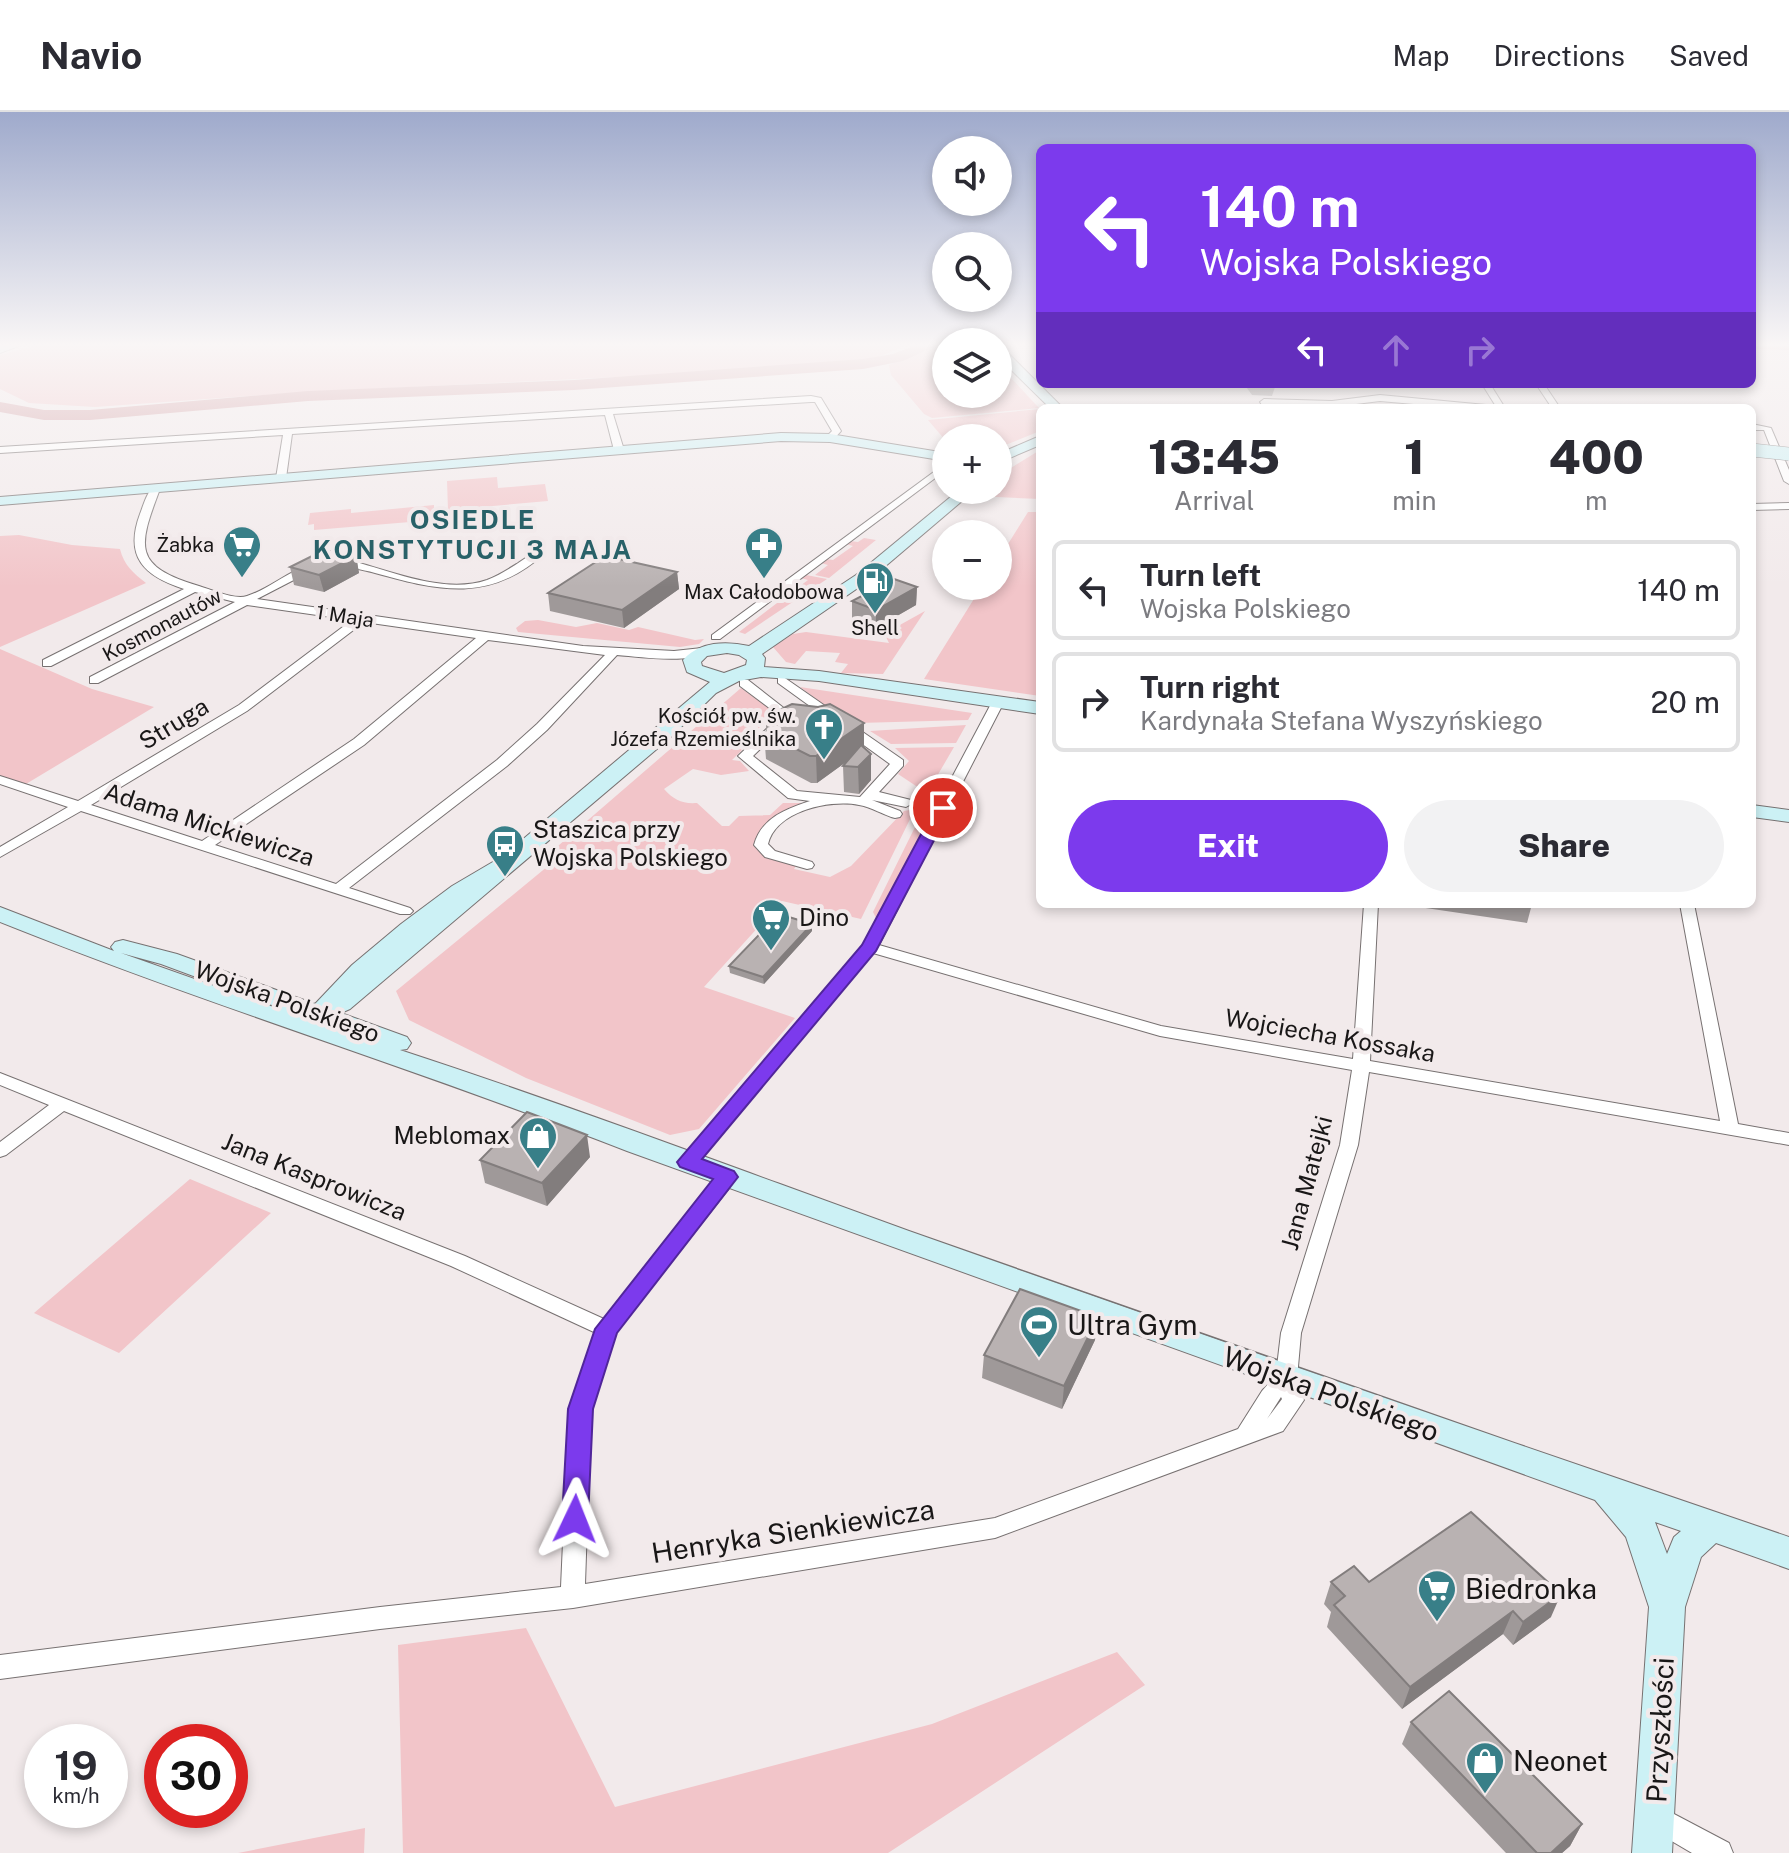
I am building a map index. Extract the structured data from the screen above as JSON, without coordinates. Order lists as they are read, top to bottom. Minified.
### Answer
{"streets":{"street":["1 Maja","Kosmonautów","Struga","Adama Mickiewicza","Wojska Polskiego","Wojciecha Kossaka","Jana Kasprowicza","Jana Matejki","Henryka Sienkiewicza","Przyszłości"]},"crossings":[["1 Maja","Kosmonautów"],["1 Maja","Struga"],["Struga","Adama Mickiewicza"],["Wojska Polskiego","Jana Matejki"],["Wojska Polskiego","Henryka Sienkiewicza"],["Wojska Polskiego","Przyszłości"],["Wojciecha Kossaka","Jana Matejki"],["Jana Matejki","Henryka Sienkiewicza"]],"districts":["OSIEDLE KONSTYTUCJI 3 MAJA"],"places":{"supermarket":["Żabka","Dino","Biedronka"],"pharmacy":["Max Całodobowa"],"fuel station":["Shell"],"church":["Kościół pw. św. Józefa Rzemieślnika"],"bus stop":["Staszica przy Wojska Polskiego"],"shop":["Meblomax","Neonet"],"sports":["Ultra Gym"]},"page":{"header":"Navio","nav":["Map","Directions","Saved"],"map_buttons":["+","−"],"turn":["140 m","Wojska Polskiego"],"eta":["13:45","Arrival","1","min","400","m"],"list":[{"name":"Turn left","note":"Wojska Polskiego","value":"140 m"},{"name":"Turn right","note":"Kardynała Stefana Wyszyńskiego","value":"20 m"}],"buttons":["Exit","Share"],"speed":"19 km/h","limit":"30"}}
